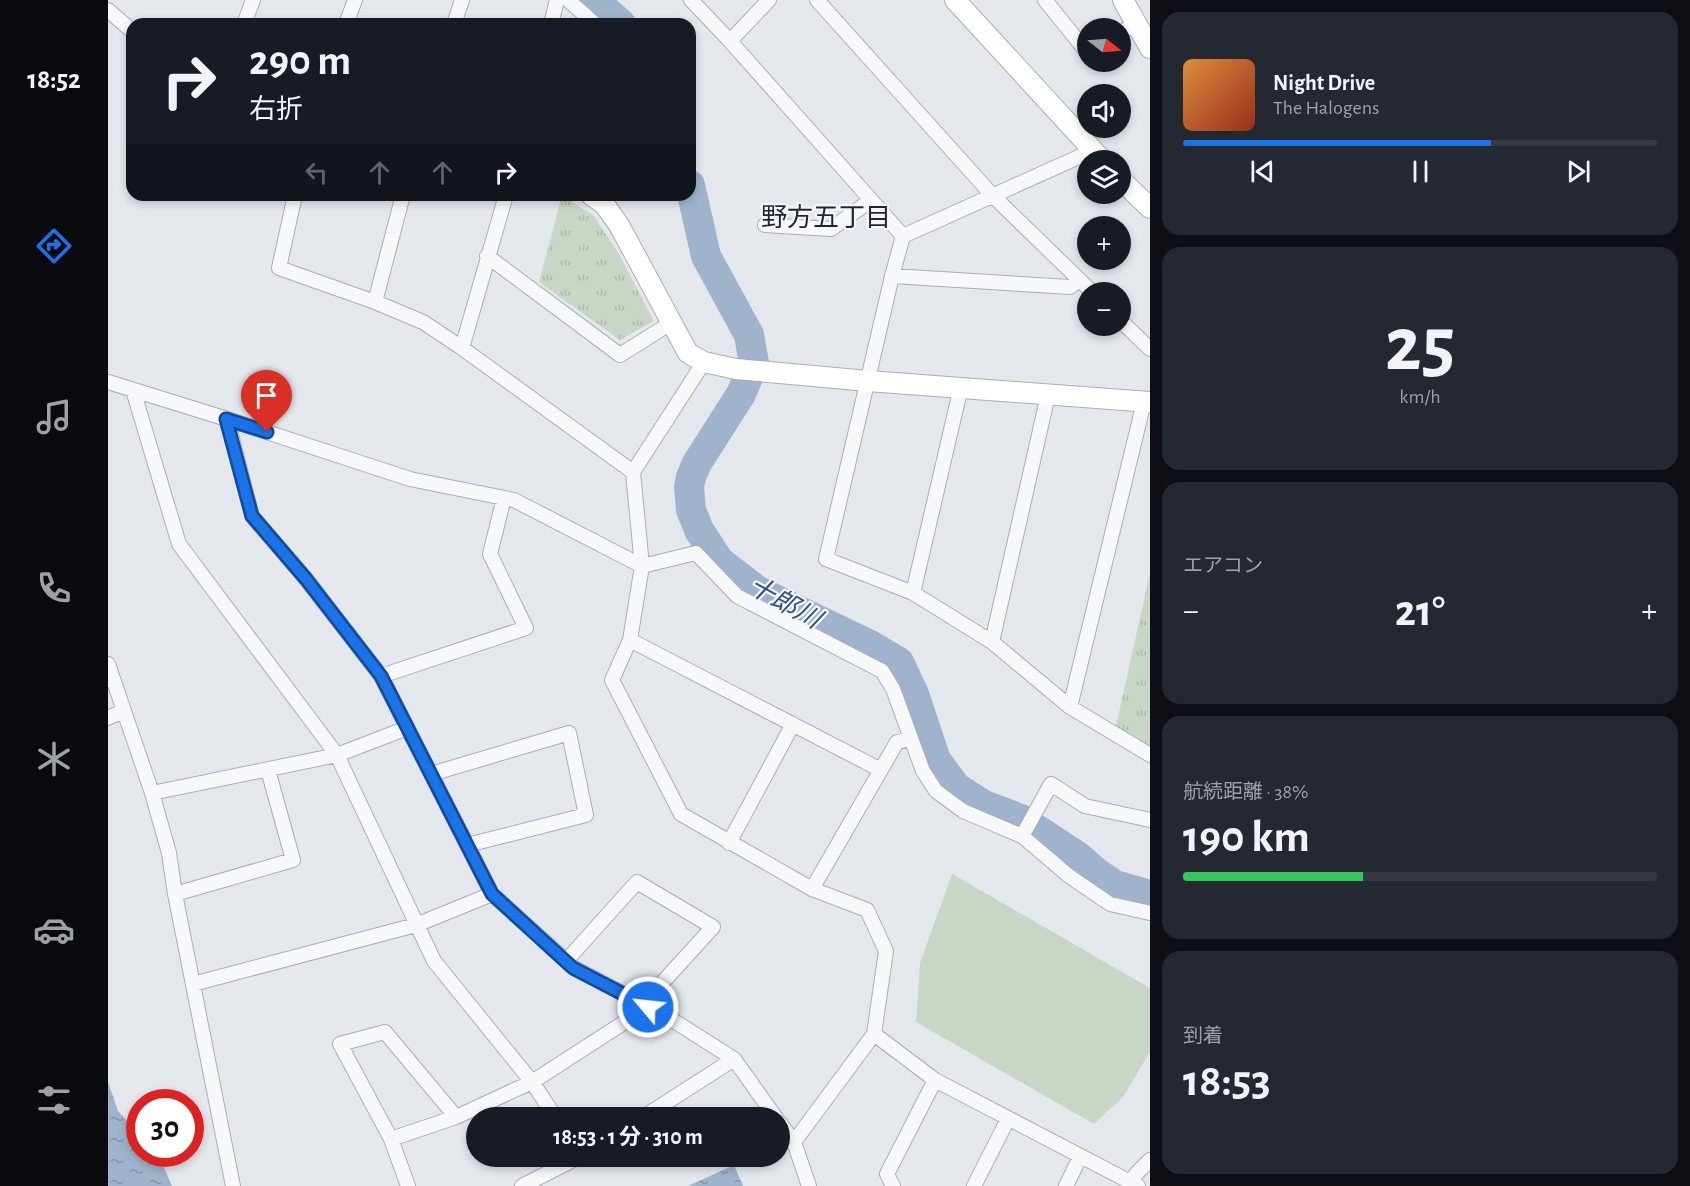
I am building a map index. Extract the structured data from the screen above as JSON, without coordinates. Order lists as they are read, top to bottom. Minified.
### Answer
{"districts":["野方五丁目"],"water":["十郎川"],"north":"right","page":{"tabs":"18:52","map_buttons":["+","−"],"turn":["290 m","右折"],"song":["Night Drive","The Halogens"],"tile":[["25","km/h"],"エアコン",["航続距離 · 38%","190 km"],["到着","18:53"]],"heat":["−","21°","+"],"limit":"30","trip":"18:53 · 1 分 · 310 m"}}
